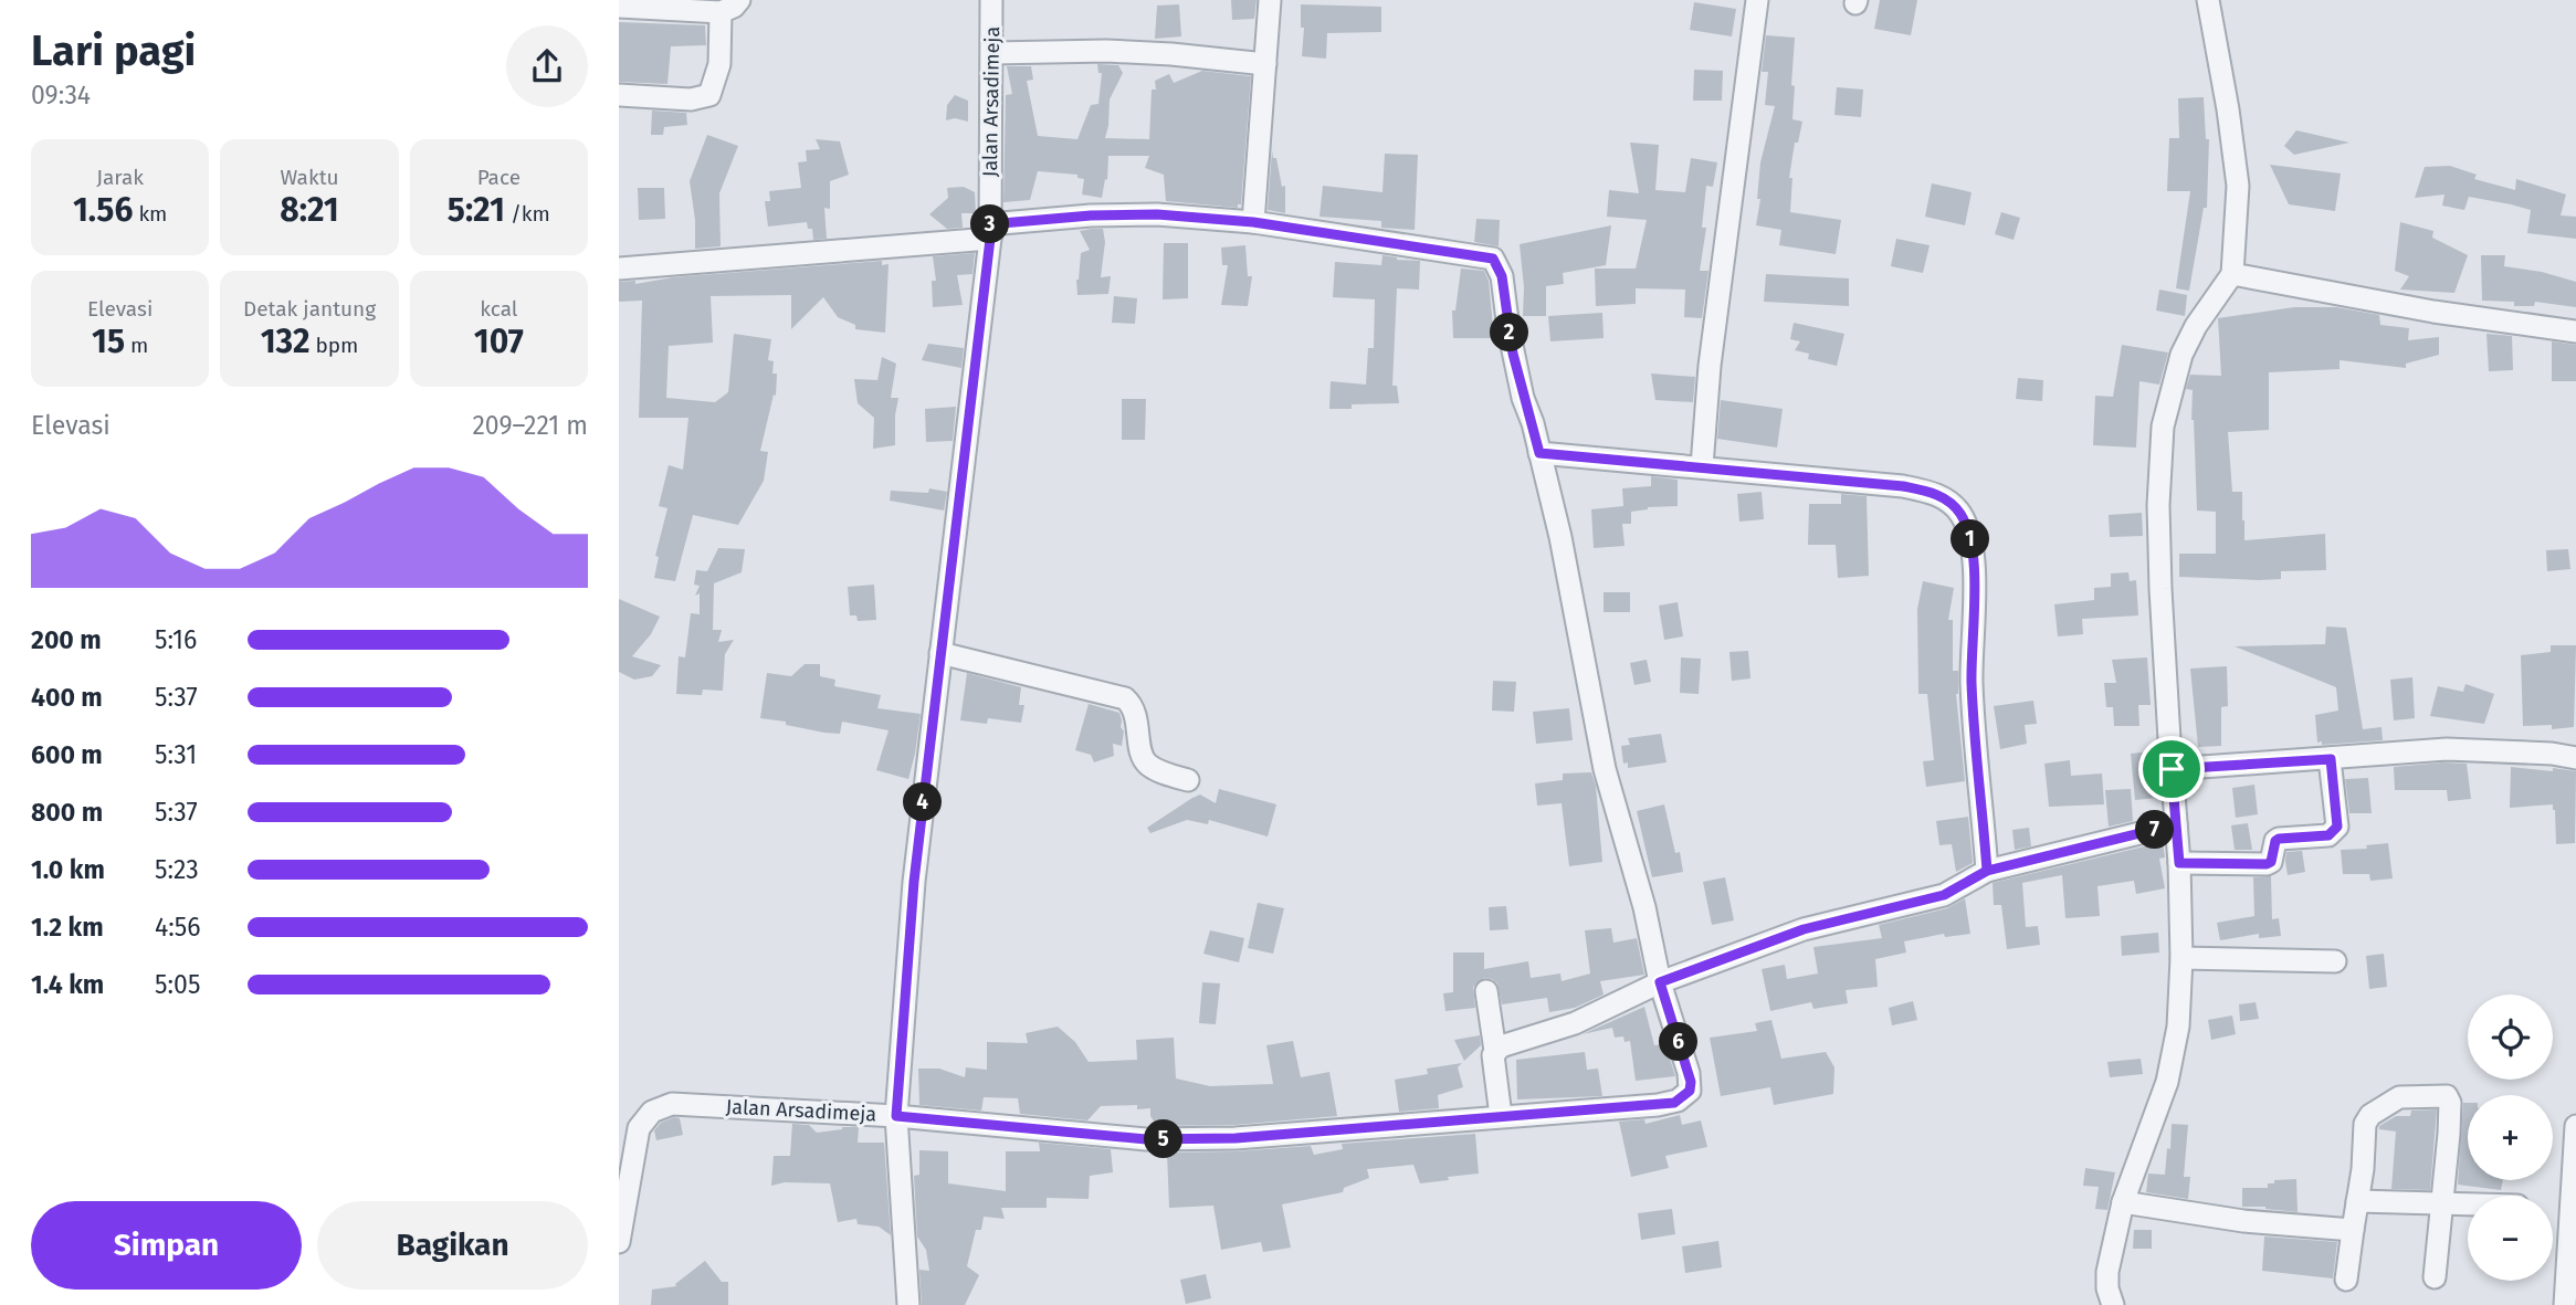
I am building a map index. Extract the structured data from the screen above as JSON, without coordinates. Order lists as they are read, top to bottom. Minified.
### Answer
{"streets":{"street":["Jalan Arsadimeja"]},"page":{"heading":["Lari pagi","09:34"],"stats":[["Jarak","1.56 km"],["Waktu","8:21"],["Pace","5:21 /km"],["Elevasi","15 m"],["Detak jantung","132 bpm"],["kcal","107"]],"pins":["3","2","1","4","7","6","5"],"chart":["Elevasi","209–221 m"],"list":[{"name":"200 m","note":"5:16"},{"name":"400 m","note":"5:37"},{"name":"600 m","note":"5:31"},{"name":"800 m","note":"5:37"},{"name":"1.0 km","note":"5:23"},{"name":"1.2 km","note":"4:56"},{"name":"1.4 km","note":"5:05"}],"map_buttons":["+","−"],"buttons":["Simpan","Bagikan"]}}
